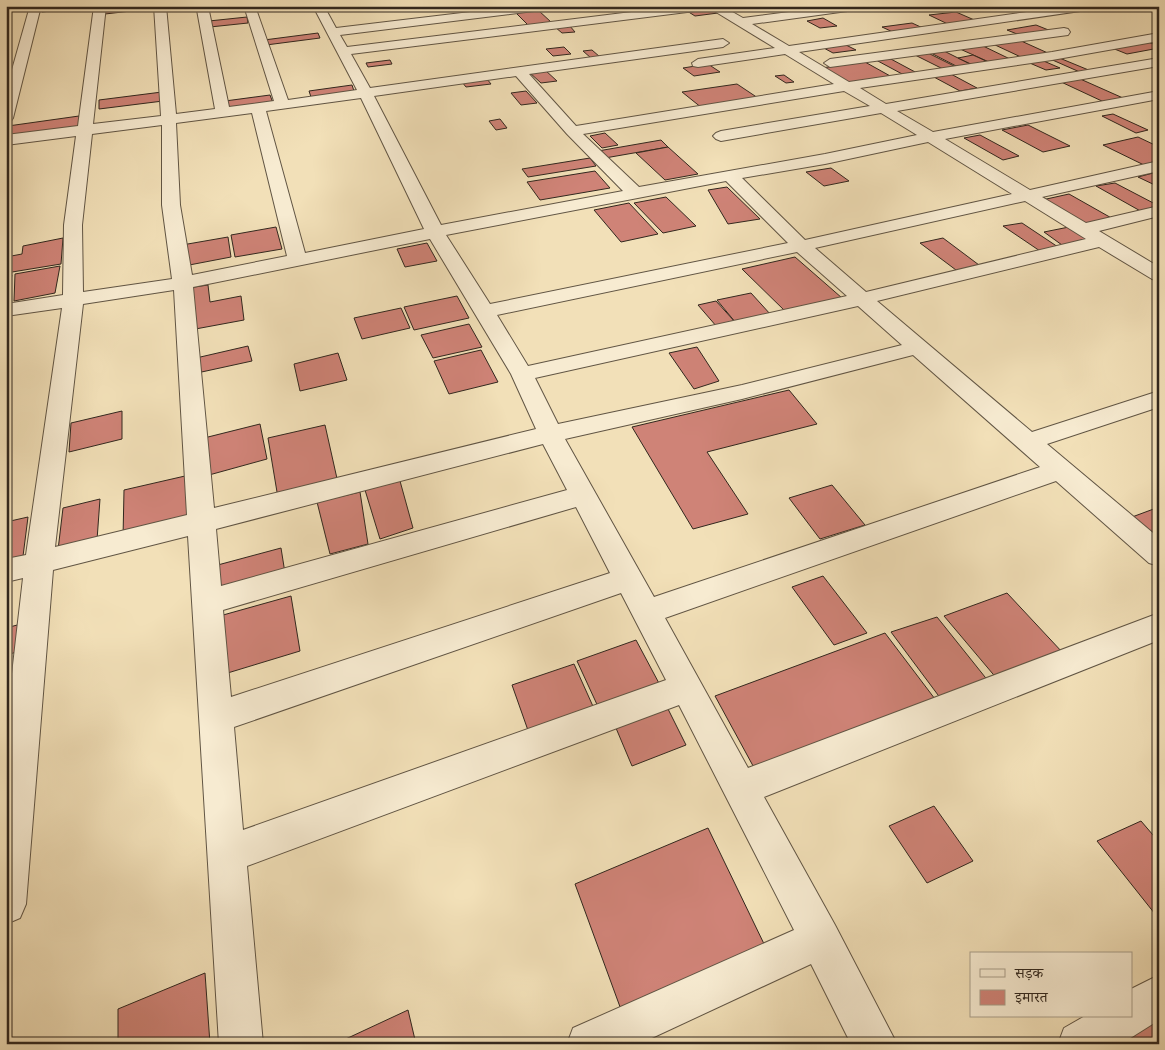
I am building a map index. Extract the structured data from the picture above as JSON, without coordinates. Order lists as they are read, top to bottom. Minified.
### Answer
{"legend":["सड़क","इमारत"]}
